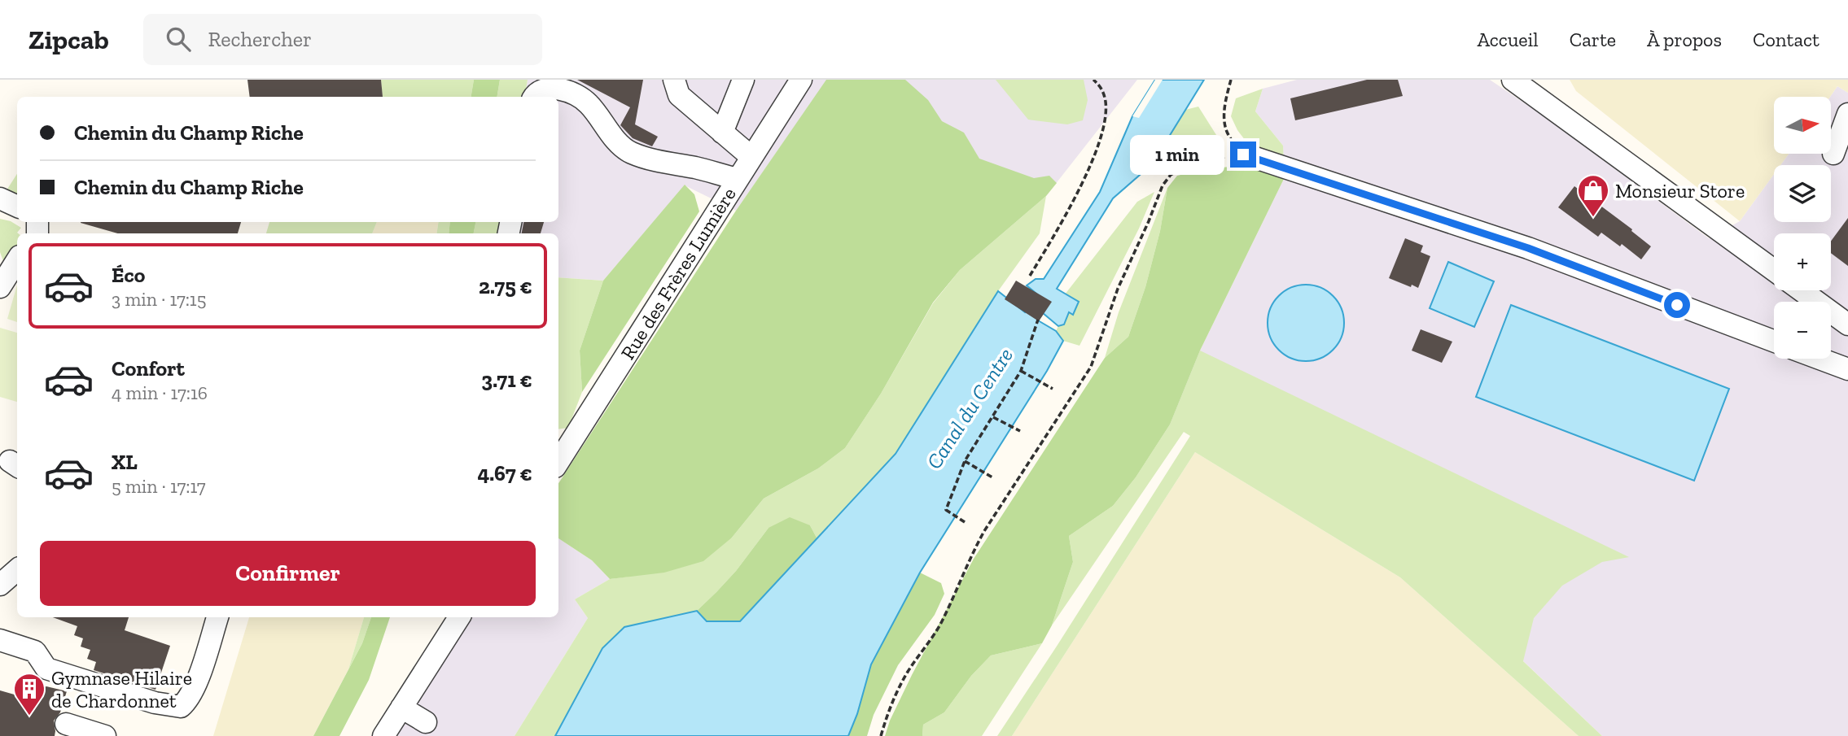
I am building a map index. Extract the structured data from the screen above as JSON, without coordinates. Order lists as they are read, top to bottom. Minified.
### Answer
{"streets":{"street":["Rue des Frères Lumière"]},"water":["Canal du Centre"],"places":{"shop":["Monsieur Store"],"building":["Gymnase Hilaire de Chardonnet"]},"north":"right","page":{"header":"Zipcab","search":"Rechercher","nav":["Accueil","Carte","À propos","Contact"],"map_buttons":["+","−"],"banner":["Chemin du Champ Riche","Chemin du Champ Riche"],"bubble":"1 min","list":[{"name":"Éco","note":"3 min · 17:15","value":"2.75 €"},{"name":"Confort","note":"4 min · 17:16","value":"3.71 €"},{"name":"XL","note":"5 min · 17:17","value":"4.67 €"}],"buttons":"Confirmer"}}
